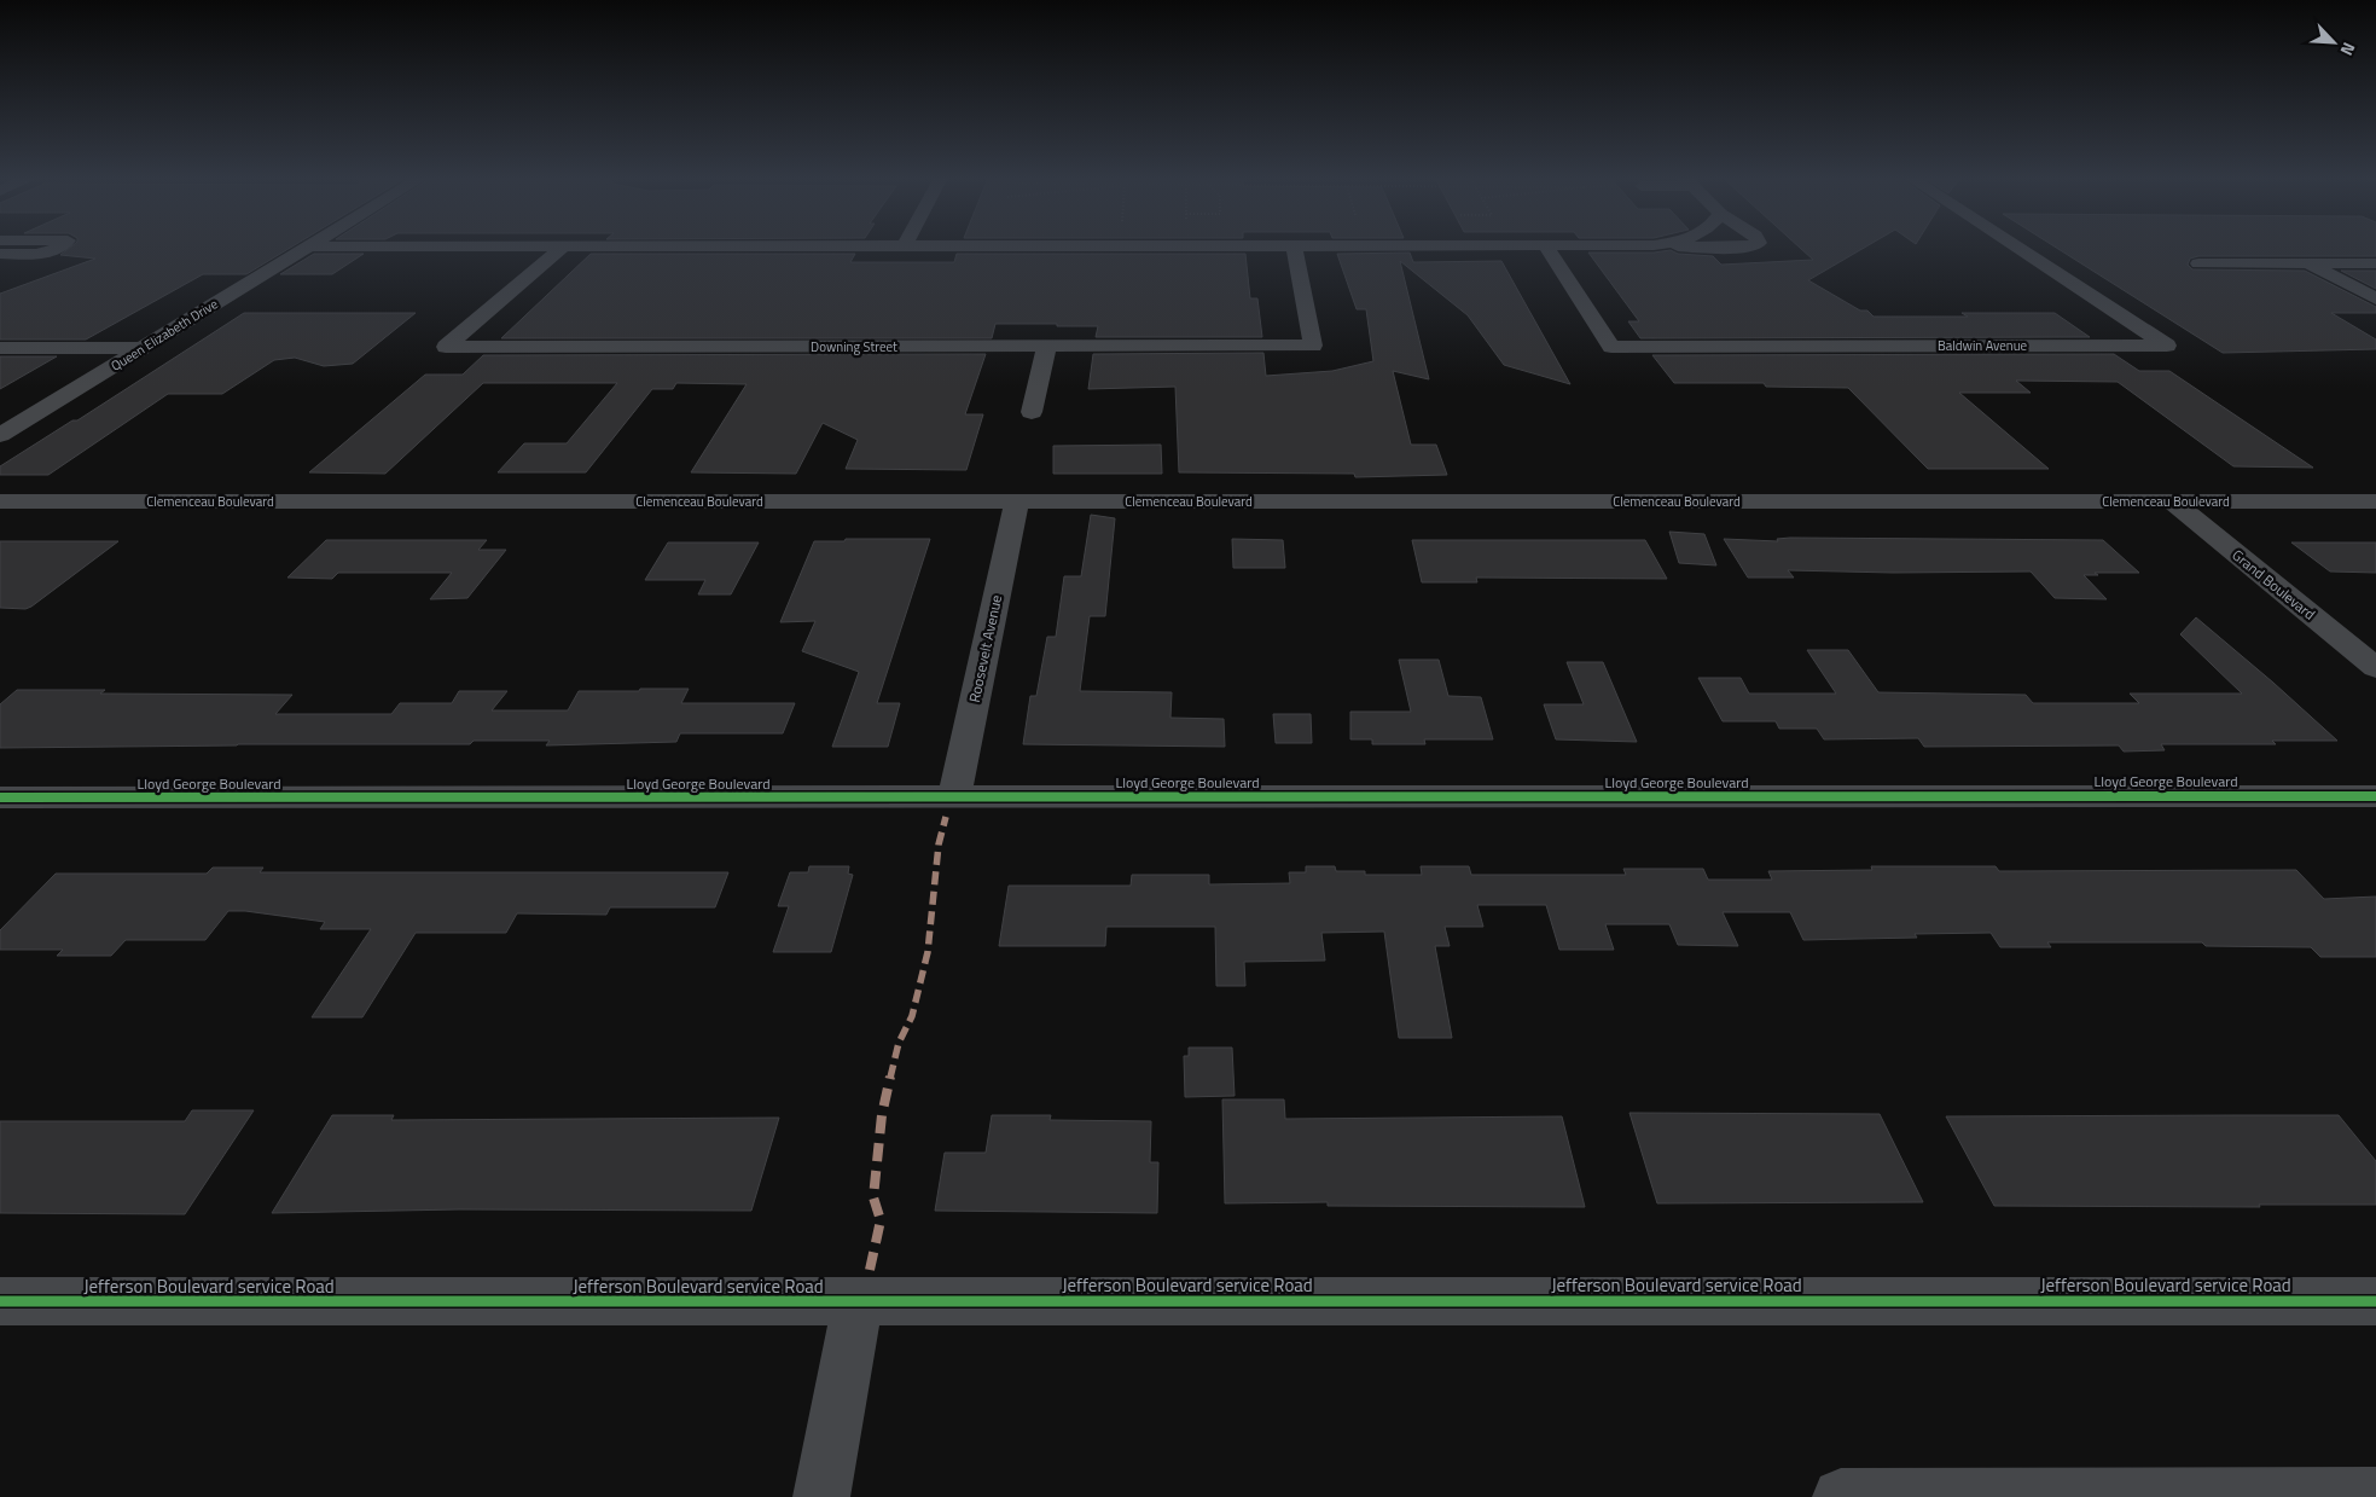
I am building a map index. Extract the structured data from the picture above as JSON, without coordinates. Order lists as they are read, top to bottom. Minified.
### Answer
{"streets":{"street":["Queen Elizabeth Drive","Baldwin Avenue","Downing Street","Clemenceau Boulevard","Grand Boulevard","Roosevelt Avenue","Lloyd George Boulevard","Jefferson Boulevard service Road"]},"crossings":[["Clemenceau Boulevard","Grand Boulevard"],["Clemenceau Boulevard","Roosevelt Avenue"],["Roosevelt Avenue","Lloyd George Boulevard"]],"north":"bottom right"}
